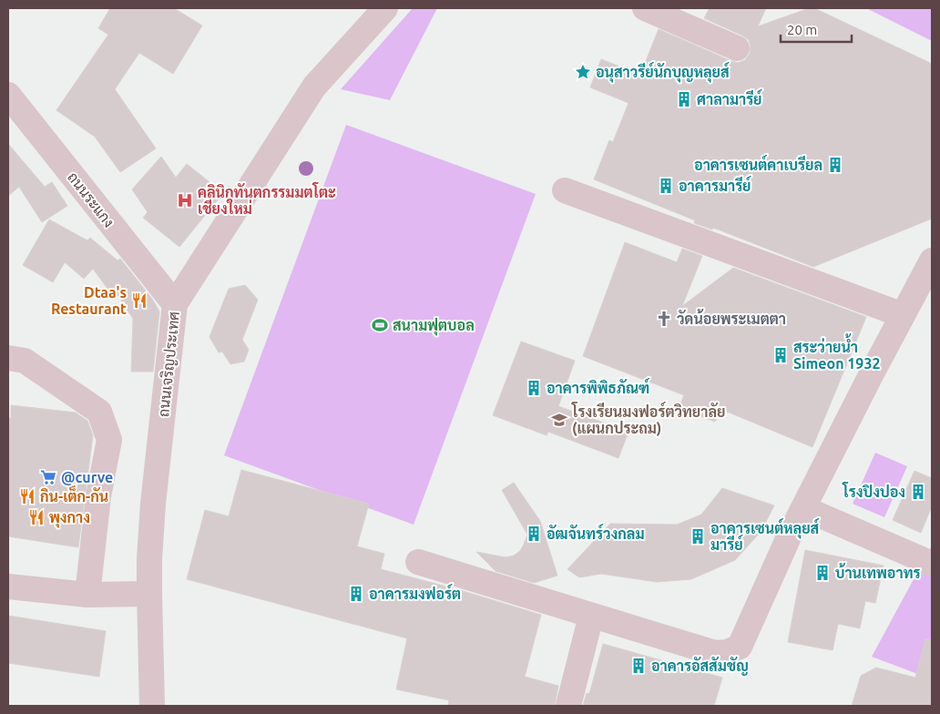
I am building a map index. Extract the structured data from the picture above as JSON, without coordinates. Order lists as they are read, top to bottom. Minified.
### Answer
{"streets":{"street":["ถนนระแกง","ถนนเจริญประเทศ"]},"crossings":[["ถนนระแกง","ถนนเจริญประเทศ"]],"places":{"place":["อนุสาวรีย์นักบุญหลุยส์"],"building":["ศาลามารีย์","อาคารเซนต์คาเบรียล","อาคารมารีย์","สระว่ายน้ำ Simeon 1932","อาคารพิพิธภัณฑ์","โรงปิงปอง","อัฒจันทร์วงกลม","อาคารเซนต์หลุยส์ มารีย์","บ้านเทพอาทร","อาคารมงฟอร์ต","อาคารอัสสัมชัญ"],"hospital":["คลินิกทันตกรรมมตโตะ เชียงใหม่"],"restaurant":["Dtaa's Restaurant","กิน-เต็ก-กัน","พุงกาง"],"church":["วัดน้อยพระเมตตา"],"sports":["สนามฟุตบอล"],"school or university":["โรงเรียนมงฟอร์ตวิทยาลัย (แผนกประถม)"],"supermarket":["@curve"]},"scale_bar":"20 m"}
